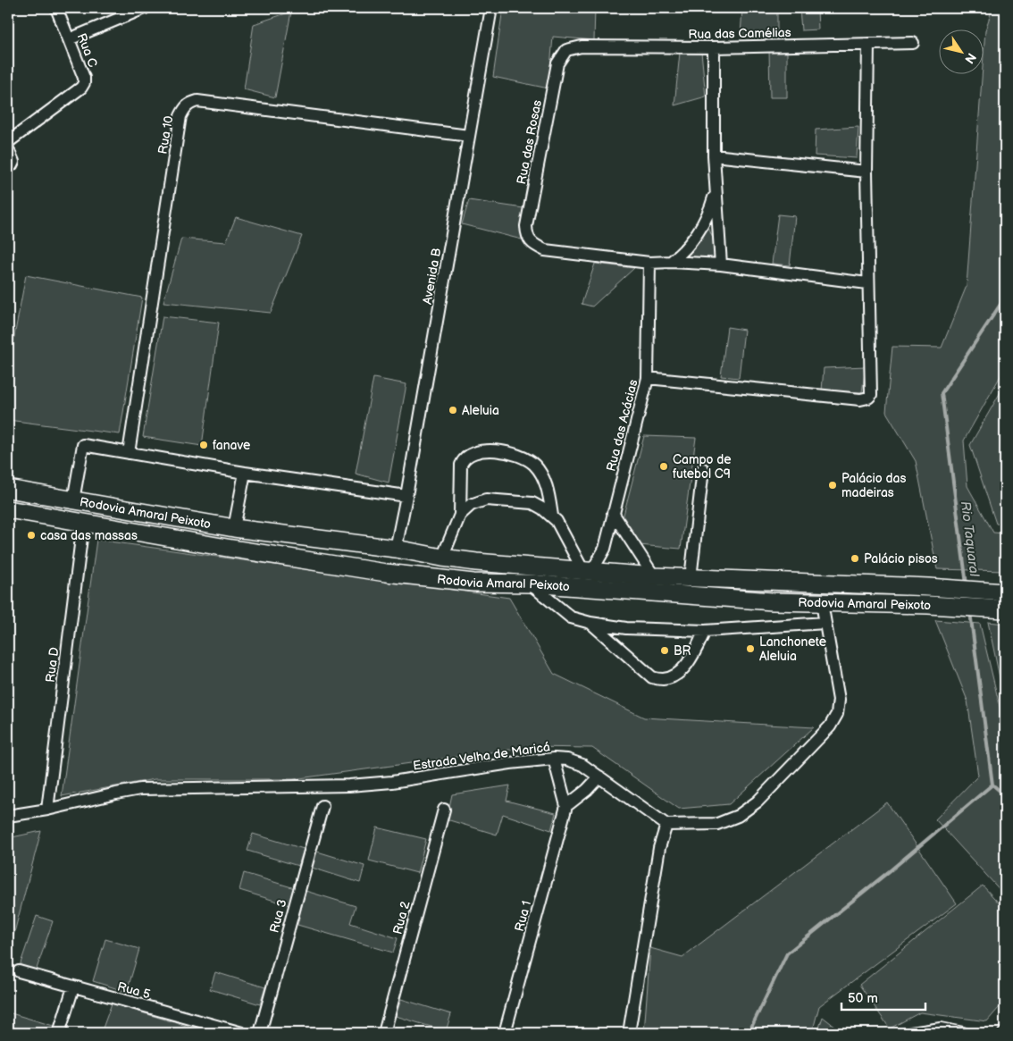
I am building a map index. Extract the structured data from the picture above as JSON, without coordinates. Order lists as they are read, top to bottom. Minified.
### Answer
{"streets":{"highway":["Rodovia Amaral Peixoto"],"street":["Rua das Camélias","Rua C","Rua 10","Rua das Rosas","Avenida B","Rua das Acácias","Rua D","Estrada Velha de Maricá","Rua 3","Rua 1","Rua 2","Rua 5"]},"crossings":[["Rua das Camélias","Rua das Rosas"],["Rua 10","Avenida B"],["Rua das Rosas","Rua das Acácias"],["Avenida B","Rodovia Amaral Peixoto"],["Rua das Acácias","Rodovia Amaral Peixoto"],["Rodovia Amaral Peixoto","Rua D"],["Rua D","Estrada Velha de Maricá"],["Estrada Velha de Maricá","Rua 1"]],"water":["Rio Taquaral"],"places":["Aleluia","fanave","Campo de futebol C9","Palácio das madeiras","casa das massas","Palácio pisos","Lanchonete Aleluia","BR"],"scale_bar":"50 m","north":"bottom right"}
